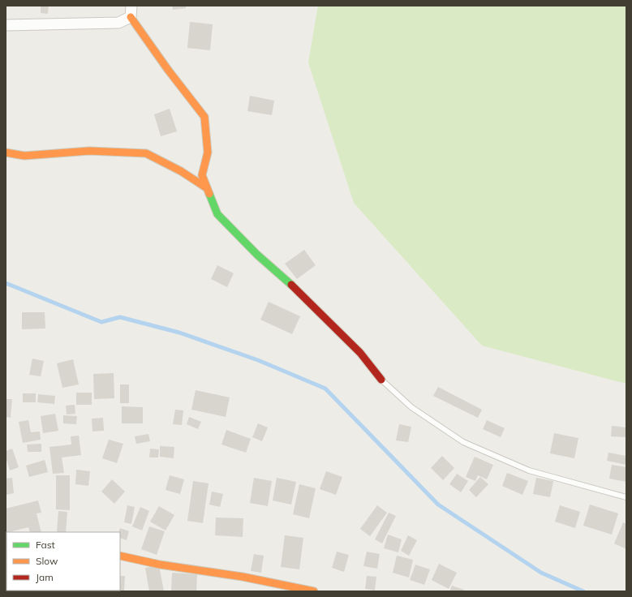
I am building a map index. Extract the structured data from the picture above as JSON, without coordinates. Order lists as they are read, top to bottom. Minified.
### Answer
{"legend":["Fast","Slow","Jam"]}
